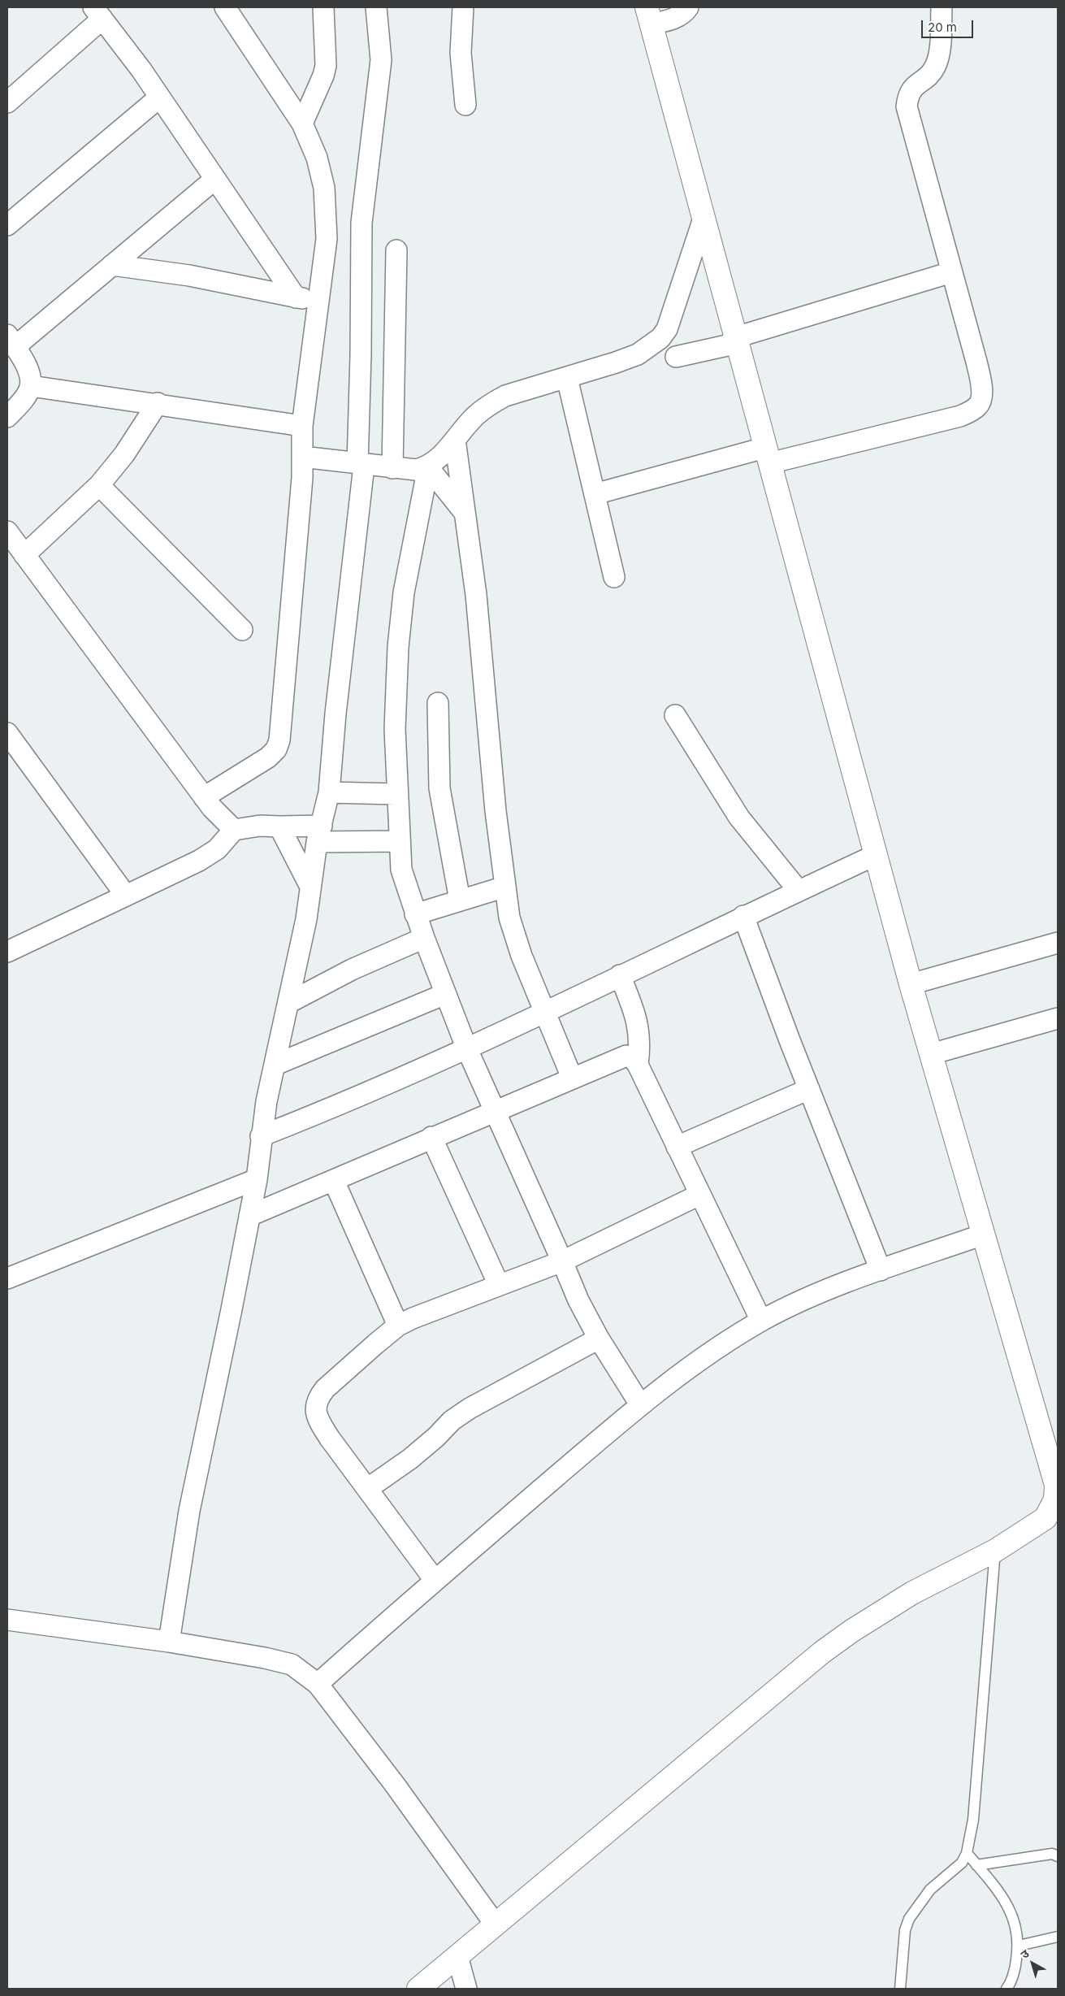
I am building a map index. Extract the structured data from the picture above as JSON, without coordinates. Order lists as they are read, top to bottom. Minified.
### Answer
{"scale_bar":"20 m","north":"top left"}
